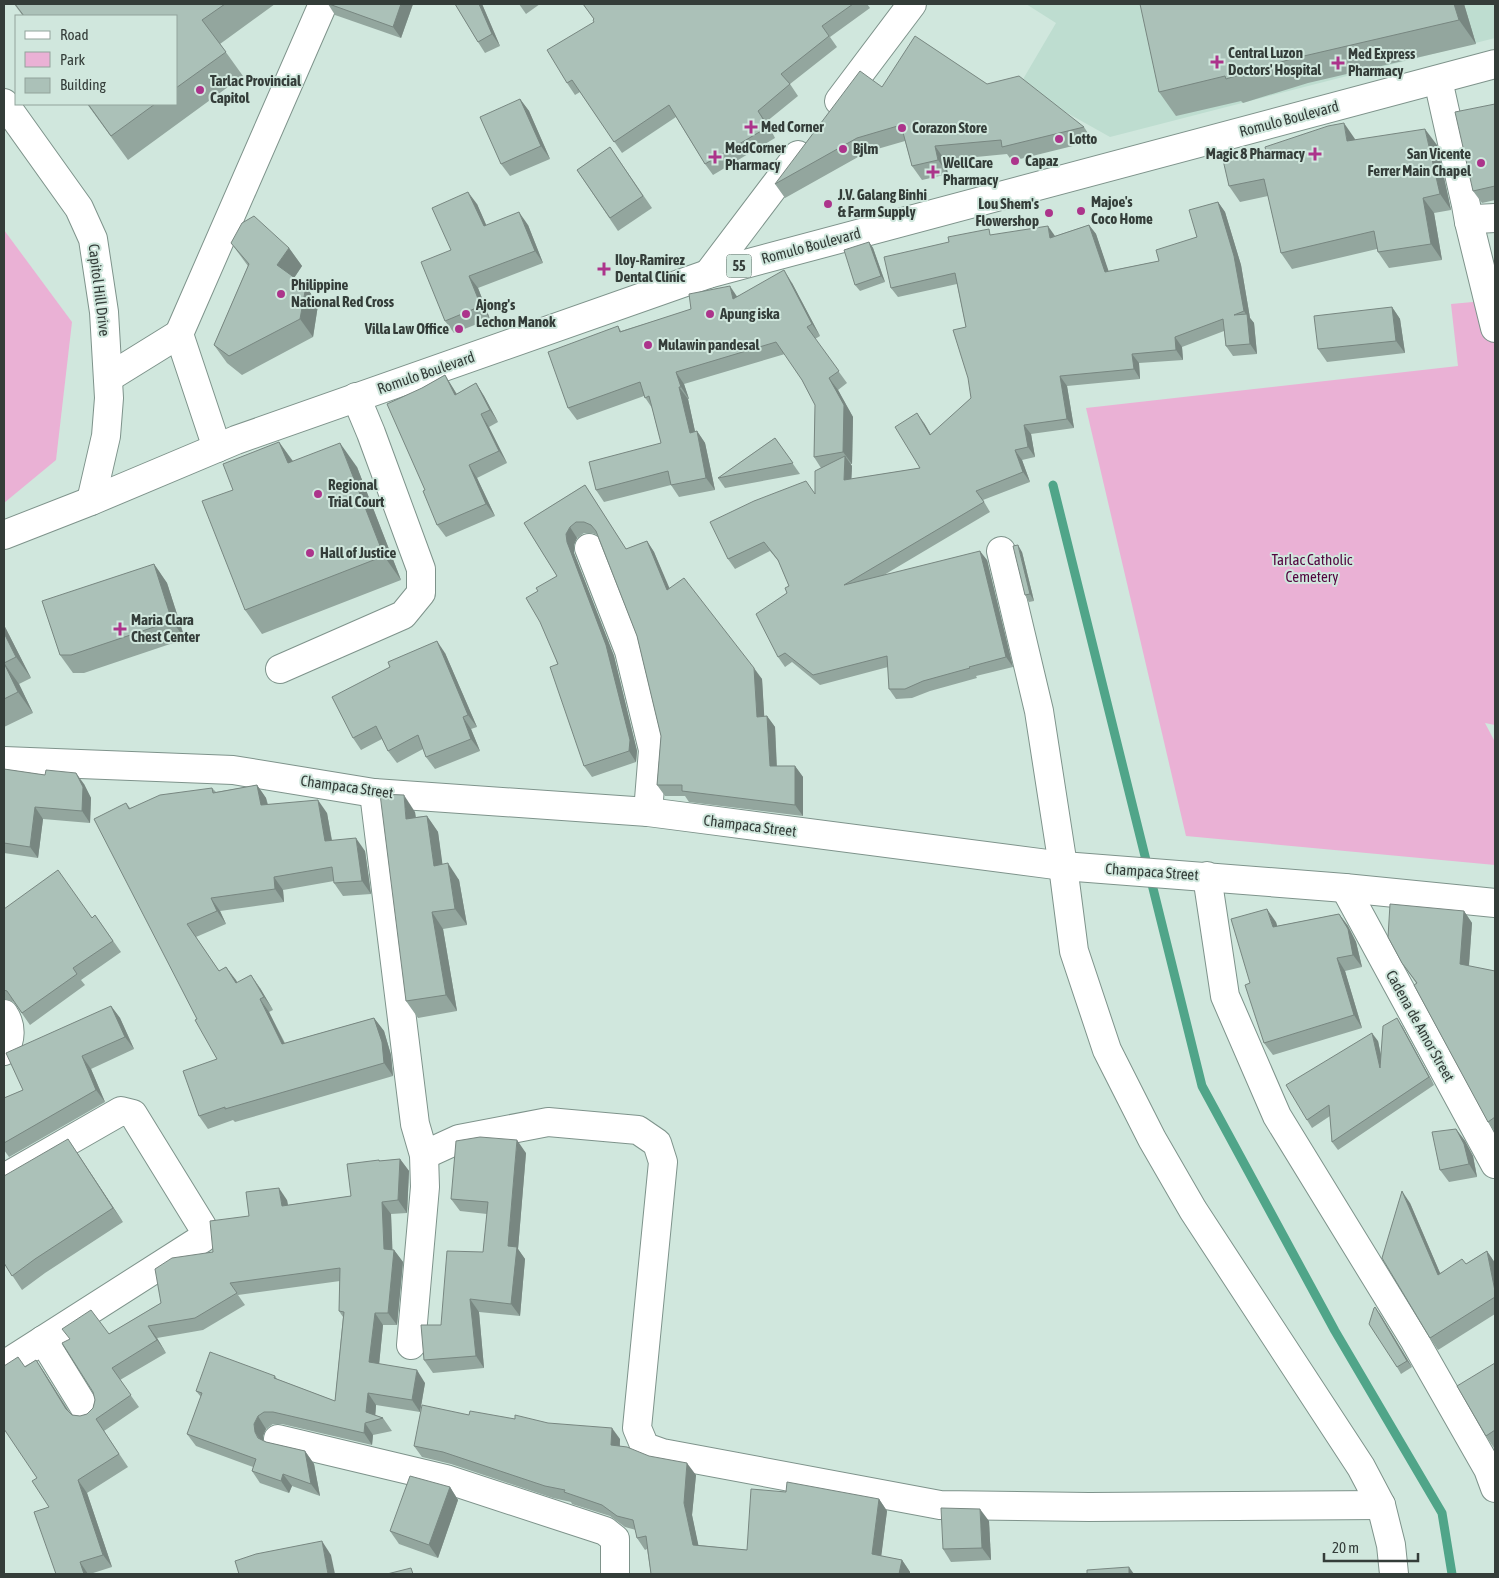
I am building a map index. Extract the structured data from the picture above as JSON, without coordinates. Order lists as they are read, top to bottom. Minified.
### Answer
{"streets":{"main road":["Romulo Boulevard","55","Capitol Hill Drive","Champaca Street","Cadena de Amor Street"]},"crossings":[["Romulo Boulevard","Capitol Hill Drive"],["Champaca Street","Cadena de Amor Street"]],"parks":["Tarlac Catholic Cemetery"],"places":{"health":["Central Luzon Doctors' Hospital","Med Express Pharmacy","Med Corner","Magic 8 Pharmacy","MedCorner Pharmacy","WellCare Pharmacy","Iloy-Ramirez Dental Clinic","Maria Clara Chest Center"],"other":["Tarlac Provincial Capitol","Corazon Store","Lotto","Bjlm","Capaz","San Vicente Ferrer Main Chapel","J.V. Galang Binhi & Farm Supply","Majoe's Coco Home","Lou Shem's Flowershop","Philippine National Red Cross","Ajong's Lechon Manok","Apung iska","Villa Law Office","Mulawin pandesal","Regional Trial Court","Hall of Justice"]},"legend":["Road","Park","Building"],"scale_bar":"20 m"}
